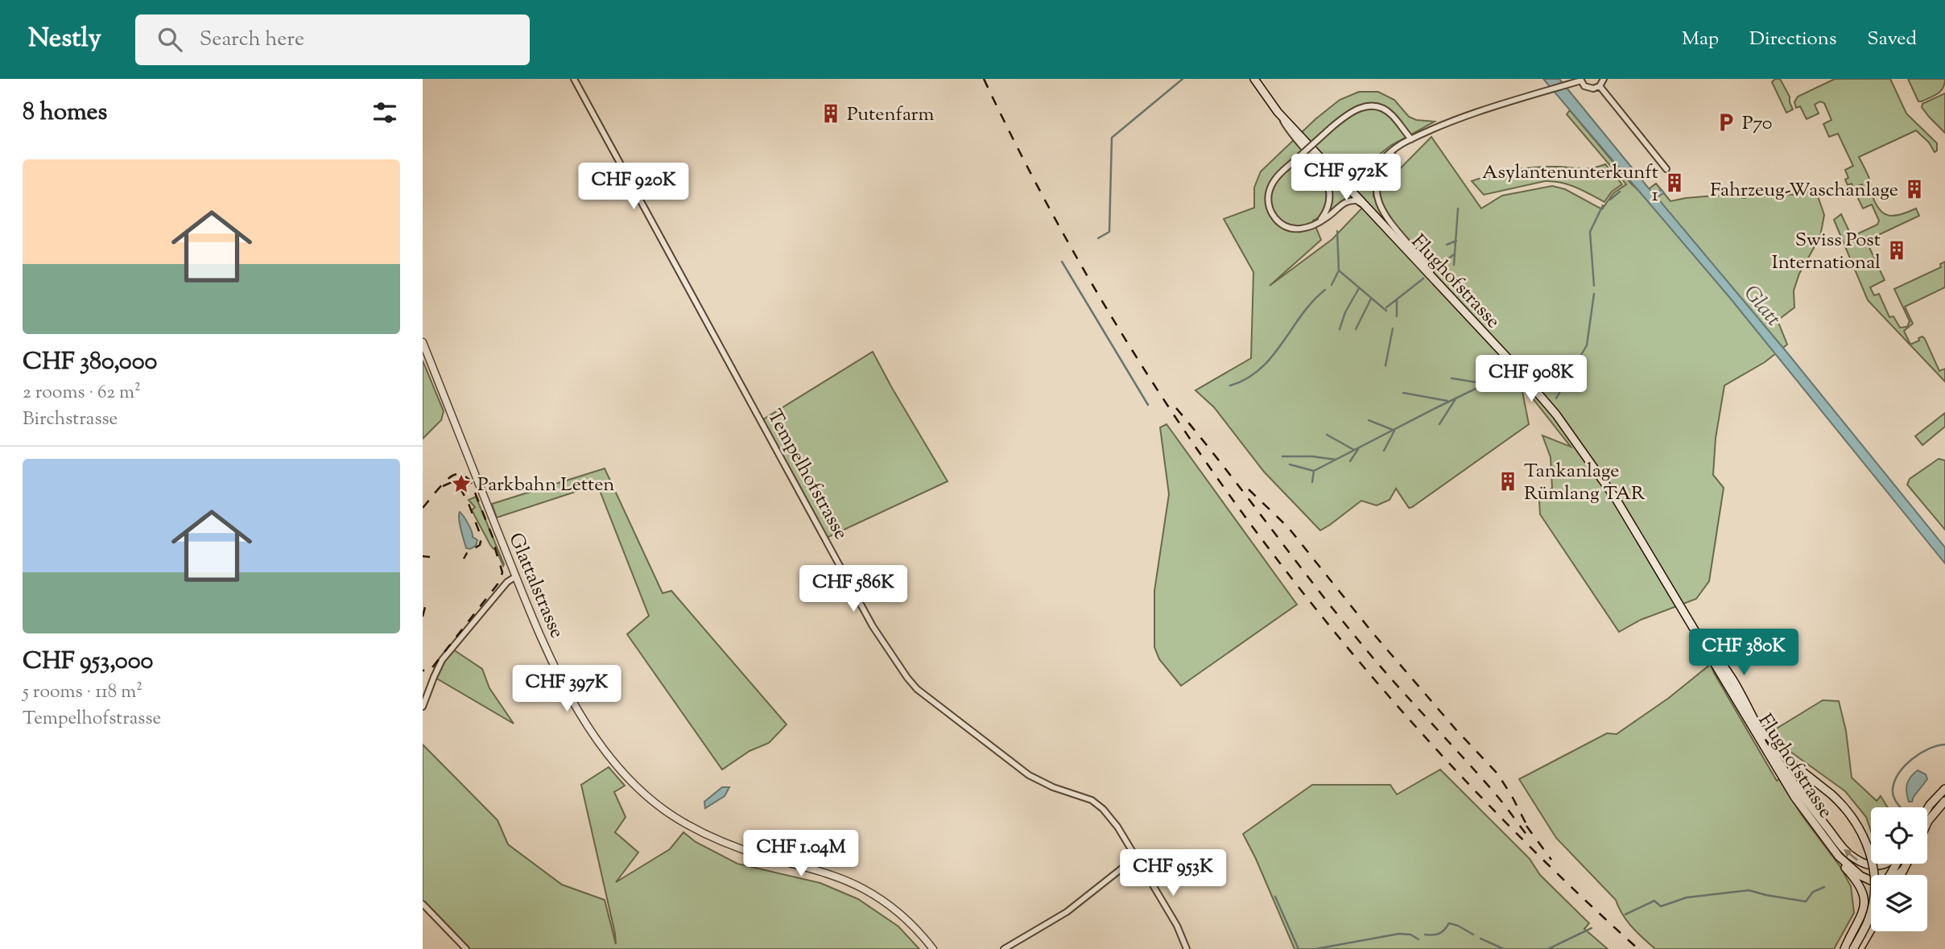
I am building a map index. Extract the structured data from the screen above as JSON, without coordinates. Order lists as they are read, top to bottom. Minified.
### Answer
{"streets":{"main road":["Flughofstrasse"],"street":["Tempelhofstrasse","Glattalstrasse"]},"water":["Glatt"],"places":{"building":["Putenfarm","Asylantenunterkunft 1","Fahrzeug-Waschanlage","Swiss Post International","Tankanlage Rümlang TAR"],"parking":["P70"],"place":["Parkbahn Letten"]},"page":{"header":"Nestly","search":"Search here","nav":["Map","Directions","Saved"],"heading":"8 homes","list":[{"name":"CHF 380,000","note":"2 rooms · 62 m² · Birchstrasse"},{"name":"CHF 953,000","note":"5 rooms · 118 m² · Tempelhofstrasse"}],"price":["CHF 972K","CHF 920K","CHF 908K","CHF 586K","CHF 380K","CHF 397K","CHF 1.04M","CHF 953K"]}}
